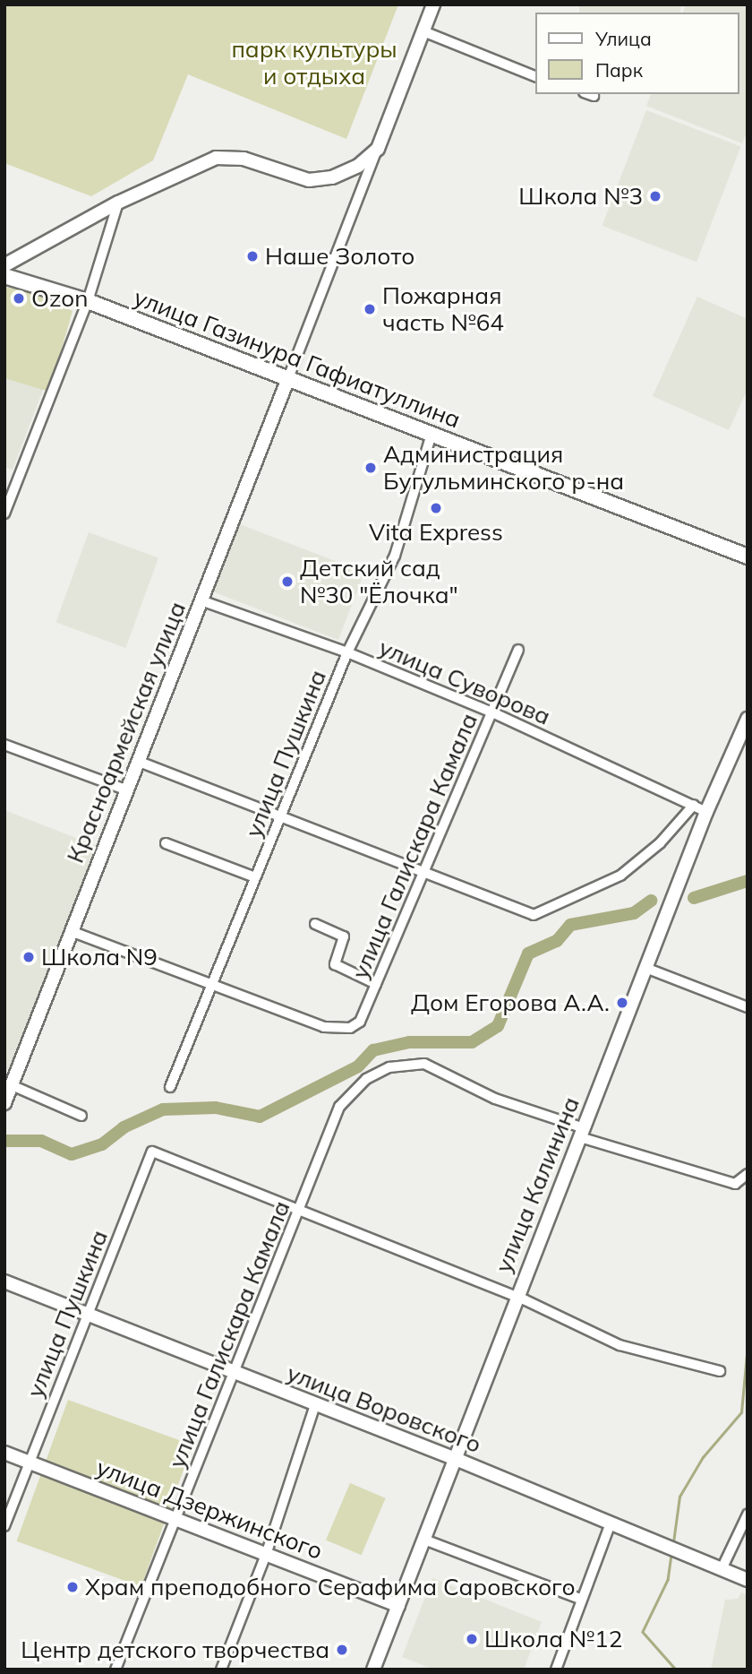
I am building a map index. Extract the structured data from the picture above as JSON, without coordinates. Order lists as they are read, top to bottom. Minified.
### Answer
{"streets":{"main road":["улица Газинура Гафиатуллина"],"street":["улица Суворова","Красноармейская улица","улица Пушкина","улица Галискара Камала","улица Калинина","улица Воровского","улица Дзержинского"]},"crossings":[["улица Газинура Гафиатуллина","Красноармейская улица"],["улица Газинура Гафиатуллина","улица Пушкина"],["улица Суворова","Красноармейская улица"],["улица Суворова","улица Пушкина"],["улица Суворова","улица Галискара Камала"],["улица Суворова","улица Калинина"],["улица Пушкина","улица Галискара Камала"],["улица Пушкина","улица Воровского"],["улица Пушкина","улица Дзержинского"],["улица Галискара Камала","улица Калинина"],["улица Галискара Камала","улица Воровского"],["улица Галискара Камала","улица Дзержинского"],["улица Калинина","улица Воровского"],["улица Калинина","улица Дзержинского"]],"parks":["парк культуры и отдыха"],"places":["Школа №3","Наше Золото","Ozon","Пожарная часть №64","Администрация Бугульминского р-на","Vita Express","Детский сад №30 \"Ёлочка\"","Школа N9","Дом Егорова А.А.","Храм преподобного Серафима Саровского","Школа №12","Центр детского творчества"],"legend":["Улица","Парк"]}
